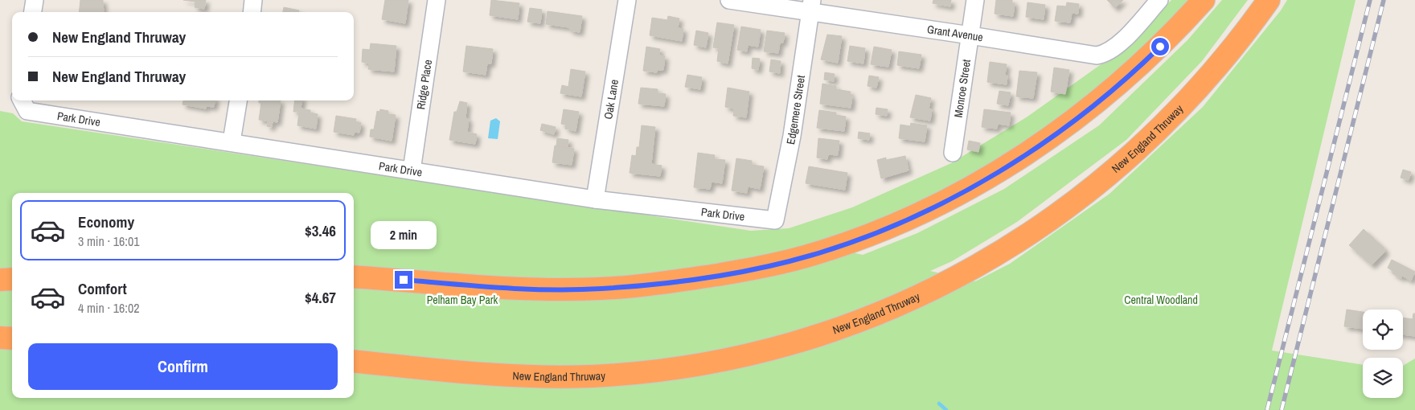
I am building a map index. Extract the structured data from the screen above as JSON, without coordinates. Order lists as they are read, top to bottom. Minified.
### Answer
{"streets":{"highway":["New England Thruway"],"street":["Grant Avenue","Ridge Place","Monroe Street","Oak Lane","Edgemere Street","Park Drive"]},"crossings":[["Grant Avenue","Monroe Street"],["Grant Avenue","Edgemere Street"],["Ridge Place","Park Drive"],["Oak Lane","Park Drive"],["Edgemere Street","Park Drive"]],"parks":["Pelham Bay Park","Central Woodland"],"page":{"banner":["New England Thruway","New England Thruway"],"list":[{"name":"Economy","note":"3 min · 16:01","value":"$3.46"},{"name":"Comfort","note":"4 min · 16:02","value":"$4.67"}],"bubble":"2 min","buttons":"Confirm"}}
